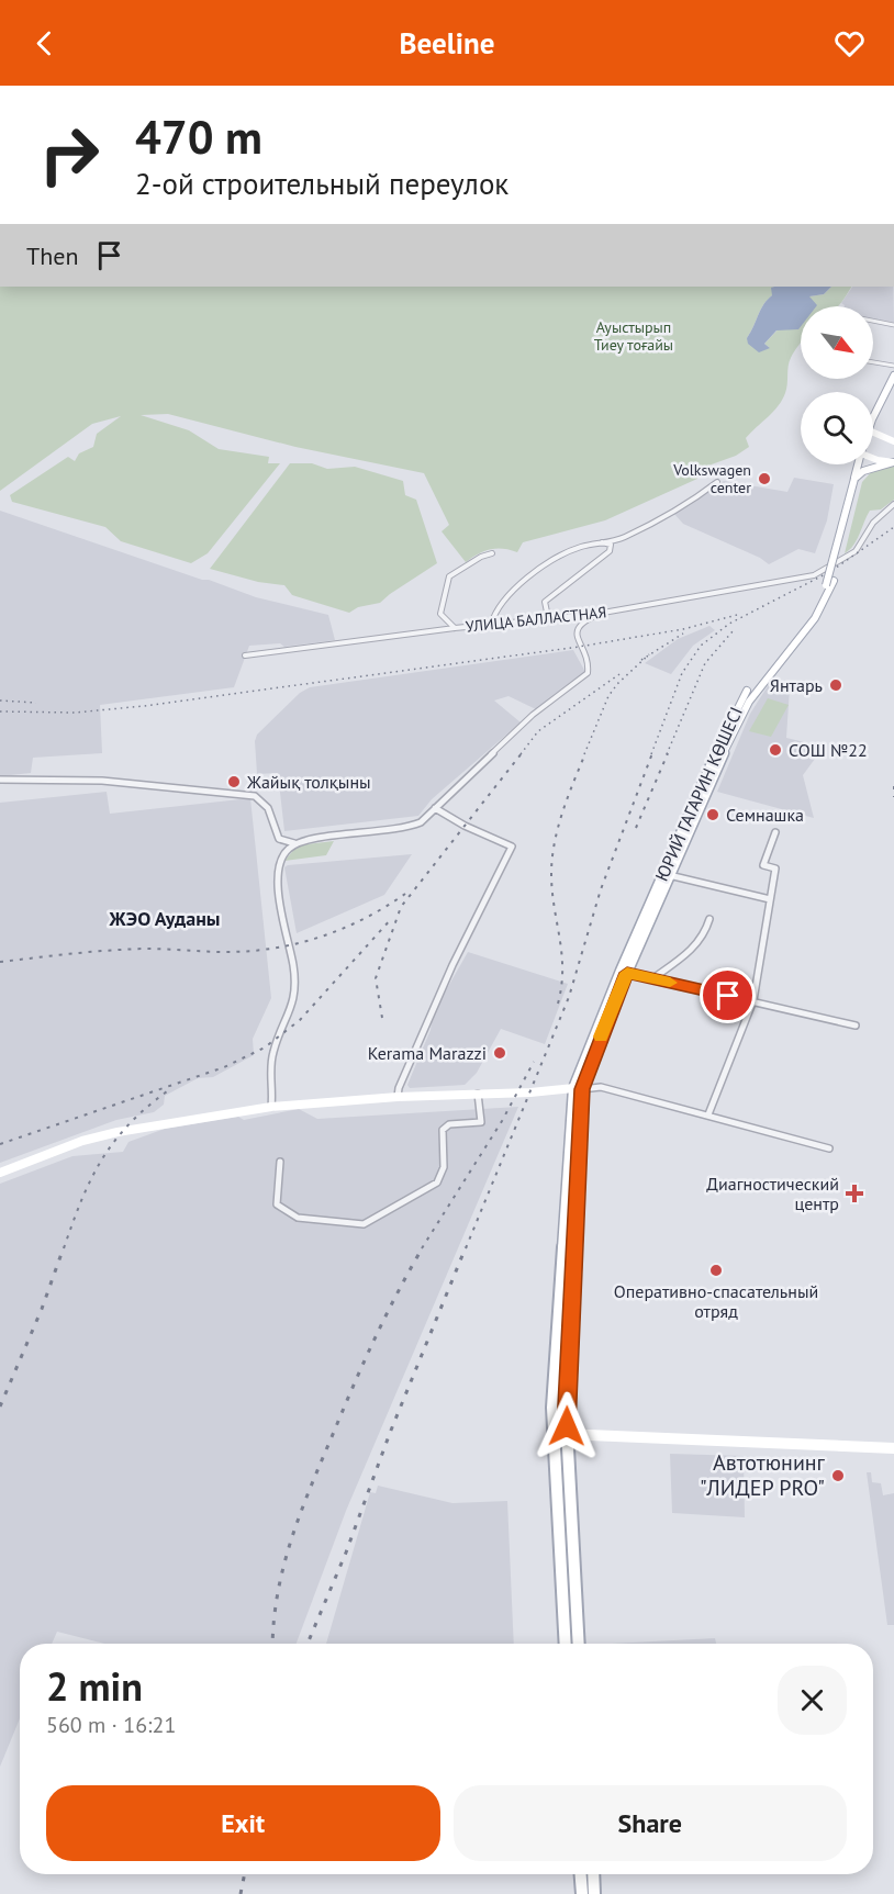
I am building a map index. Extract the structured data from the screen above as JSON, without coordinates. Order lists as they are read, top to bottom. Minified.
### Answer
{"streets":{"main road":["ЮРИЙ ГАГАРИН КӨШЕСІ"],"street":["УЛИЦА БАЛЛАСТНАЯ"]},"districts":["ЖЭО Ауданы"],"parks":["Ауыстырып Тиеу тоғайы"],"places":{"other":["Volkswagen center","Янтарь","СОШ №22","Жайық толқыны","Семнашка","Kerama Marazzi","Оперативно-спасательный отряд","Автотюнинг \"ЛИДЕР PRO\""],"health":["Диагностический центр"]},"north":"bottom right","page":{"header":"Beeline","turn":["470 m","2-ой строительный переулок"],"then":"Then","heading":["2 min","560 m · 16:21"],"buttons":["Exit","Share"]}}
